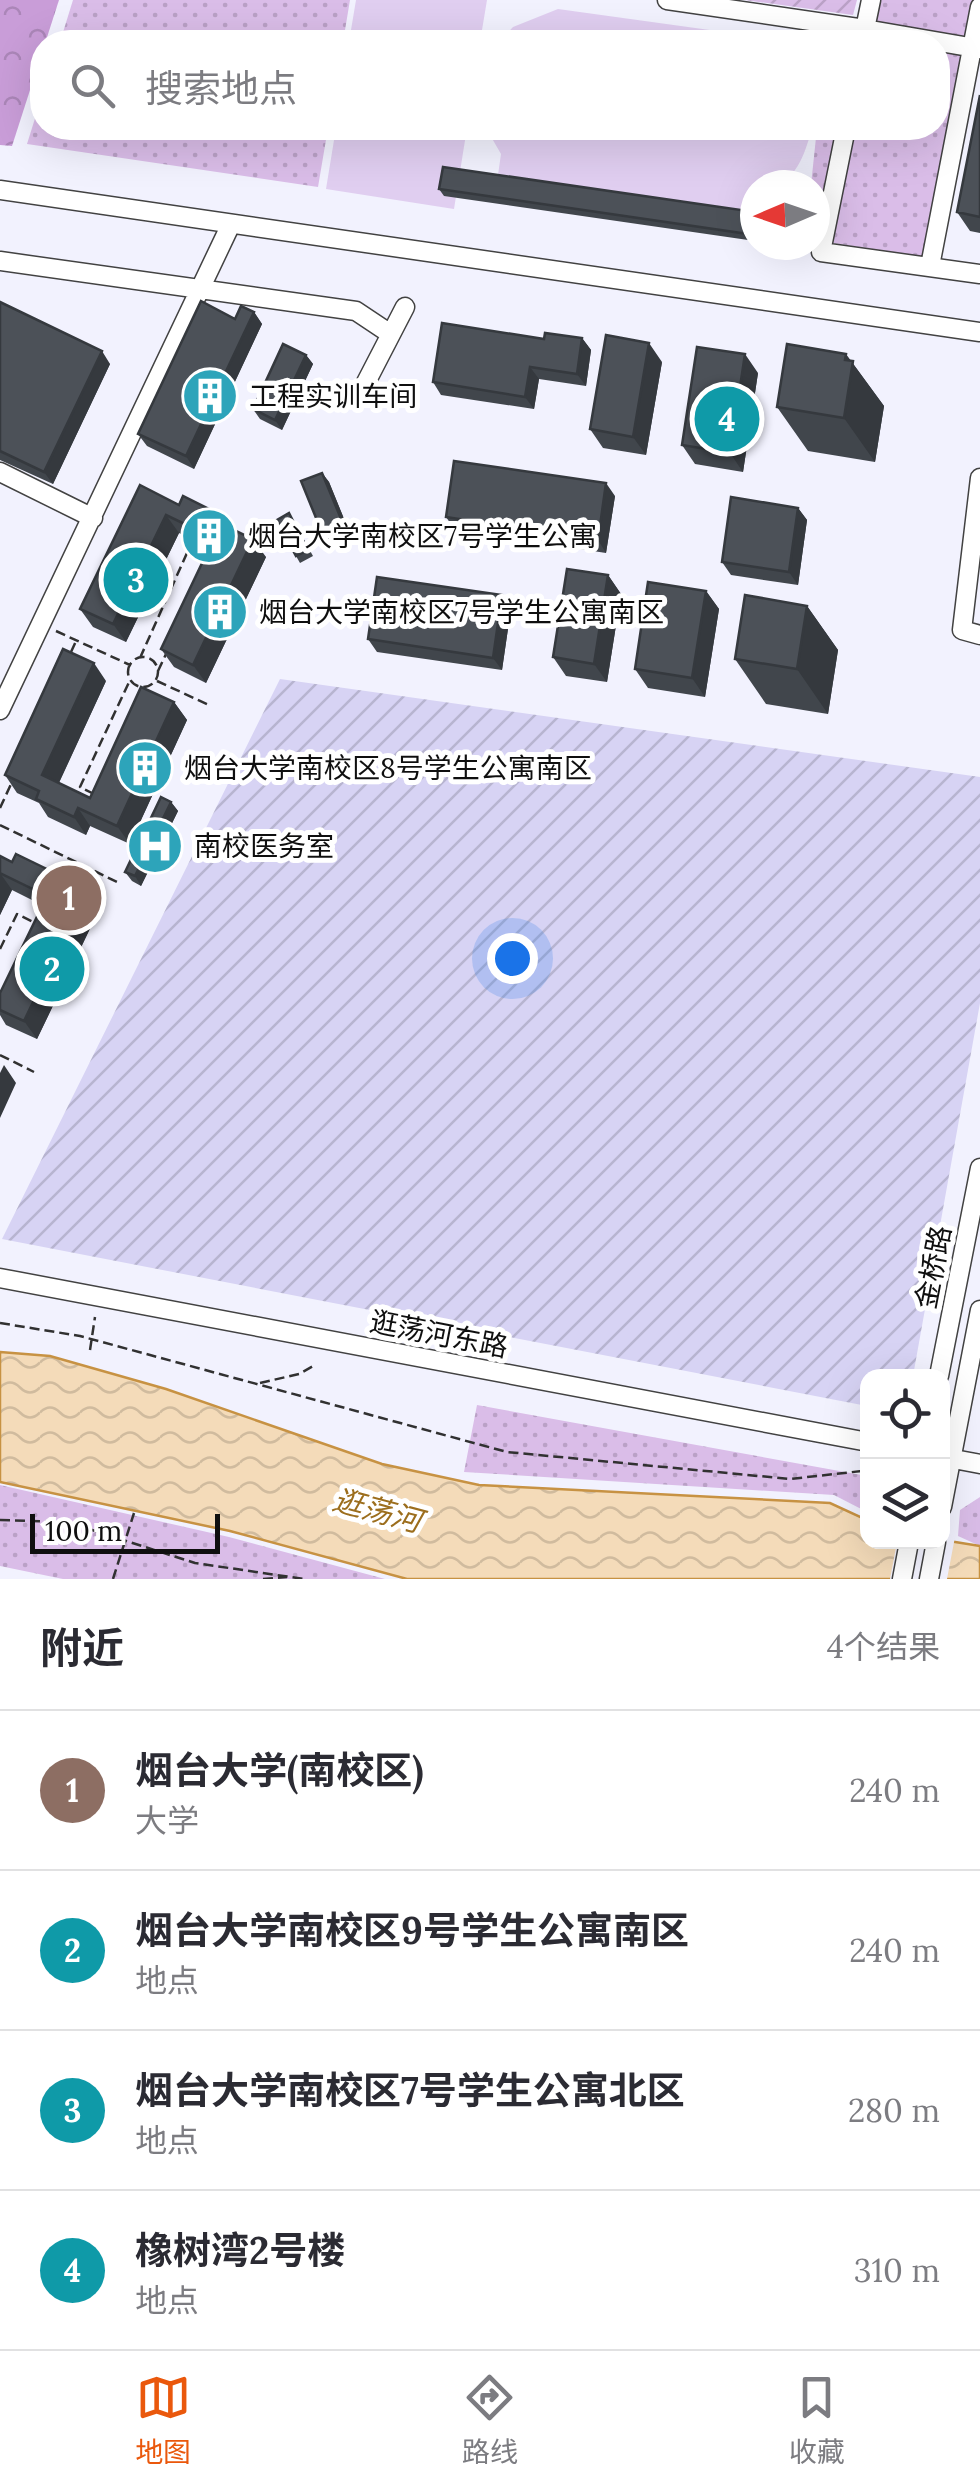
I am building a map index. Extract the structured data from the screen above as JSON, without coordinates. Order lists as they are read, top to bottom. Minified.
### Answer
{"streets":{"street":["金桥路","逛荡河东路"]},"water":["逛荡河"],"places":{"building":["工程实训车间","烟台大学南校区7号学生公寓","烟台大学南校区7号学生公寓南区","烟台大学南校区8号学生公寓南区"],"hospital":["南校医务室"]},"scale_bar":"100 m","north":"left","page":{"search":"搜索地点","pins":["4","3","1","2"],"scale":"100 m","heading":["附近","4个结果"],"list":[{"mark":"1","name":"烟台大学(南校区)","note":"大学","value":"240 m"},{"mark":"2","name":"烟台大学南校区9号学生公寓南区","note":"地点","value":"240 m"},{"mark":"3","name":"烟台大学南校区7号学生公寓北区","note":"地点","value":"280 m"},{"mark":"4","name":"橡树湾2号楼","note":"地点","value":"310 m"}],"nav":["地图","路线","收藏"]}}
